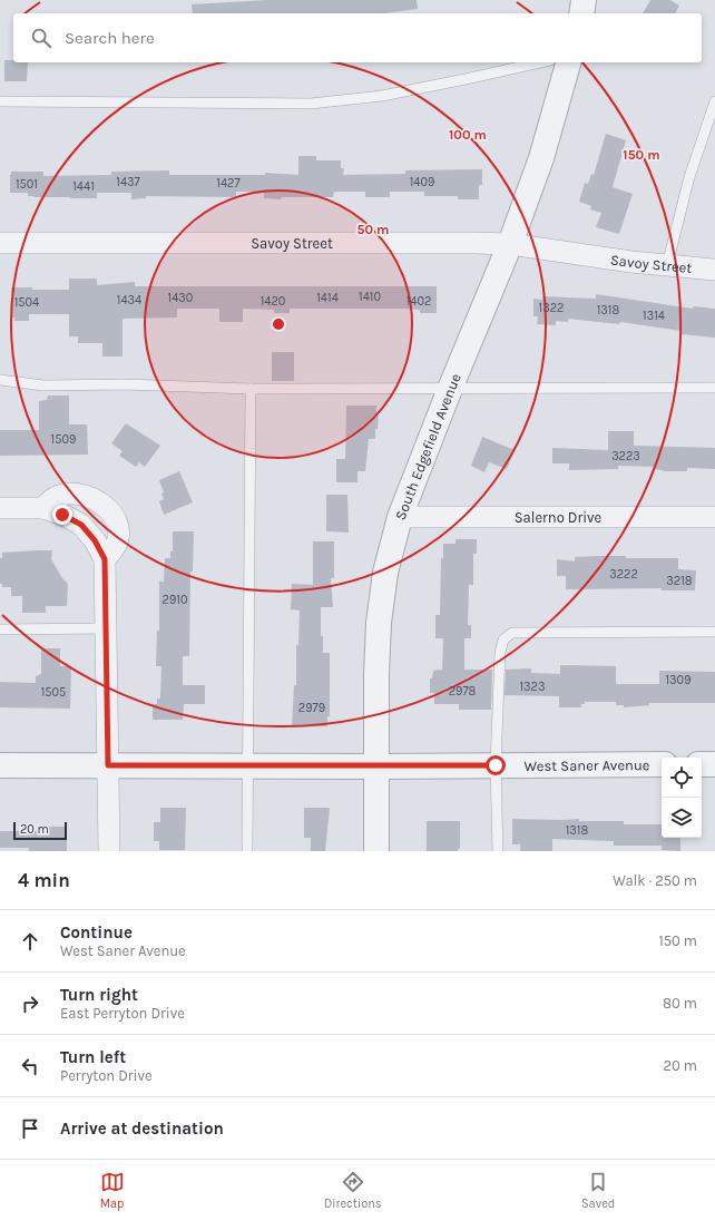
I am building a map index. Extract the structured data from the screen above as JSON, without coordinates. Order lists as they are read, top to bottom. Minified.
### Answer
{"streets":{"street":["Savoy Street","South Edgefield Avenue","Salerno Drive","West Saner Avenue"]},"crossings":[["Savoy Street","South Edgefield Avenue"],["South Edgefield Avenue","Salerno Drive"],["South Edgefield Avenue","West Saner Avenue"]],"house_numbers":["1437","1409","1427","1501","1441","1410","1430","1414","1434","1420","1402","1504","1322","1318","1314","1509","3223","3222","3218","2910","1309","1323","2978","1505","2979","1318"],"scale_bar":"20 m","page":{"search":"Search here","scale":"20 m","heading":["4 min","Walk · 250 m"],"list":[["Continue","West Saner Avenue","150 m"],["Turn right","East Perryton Drive","80 m"],["Turn left","Perryton Drive","20 m"],"Arrive at destination"],"nav":["Map","Directions","Saved"]},"rings":["100 m","150 m","50 m"]}
